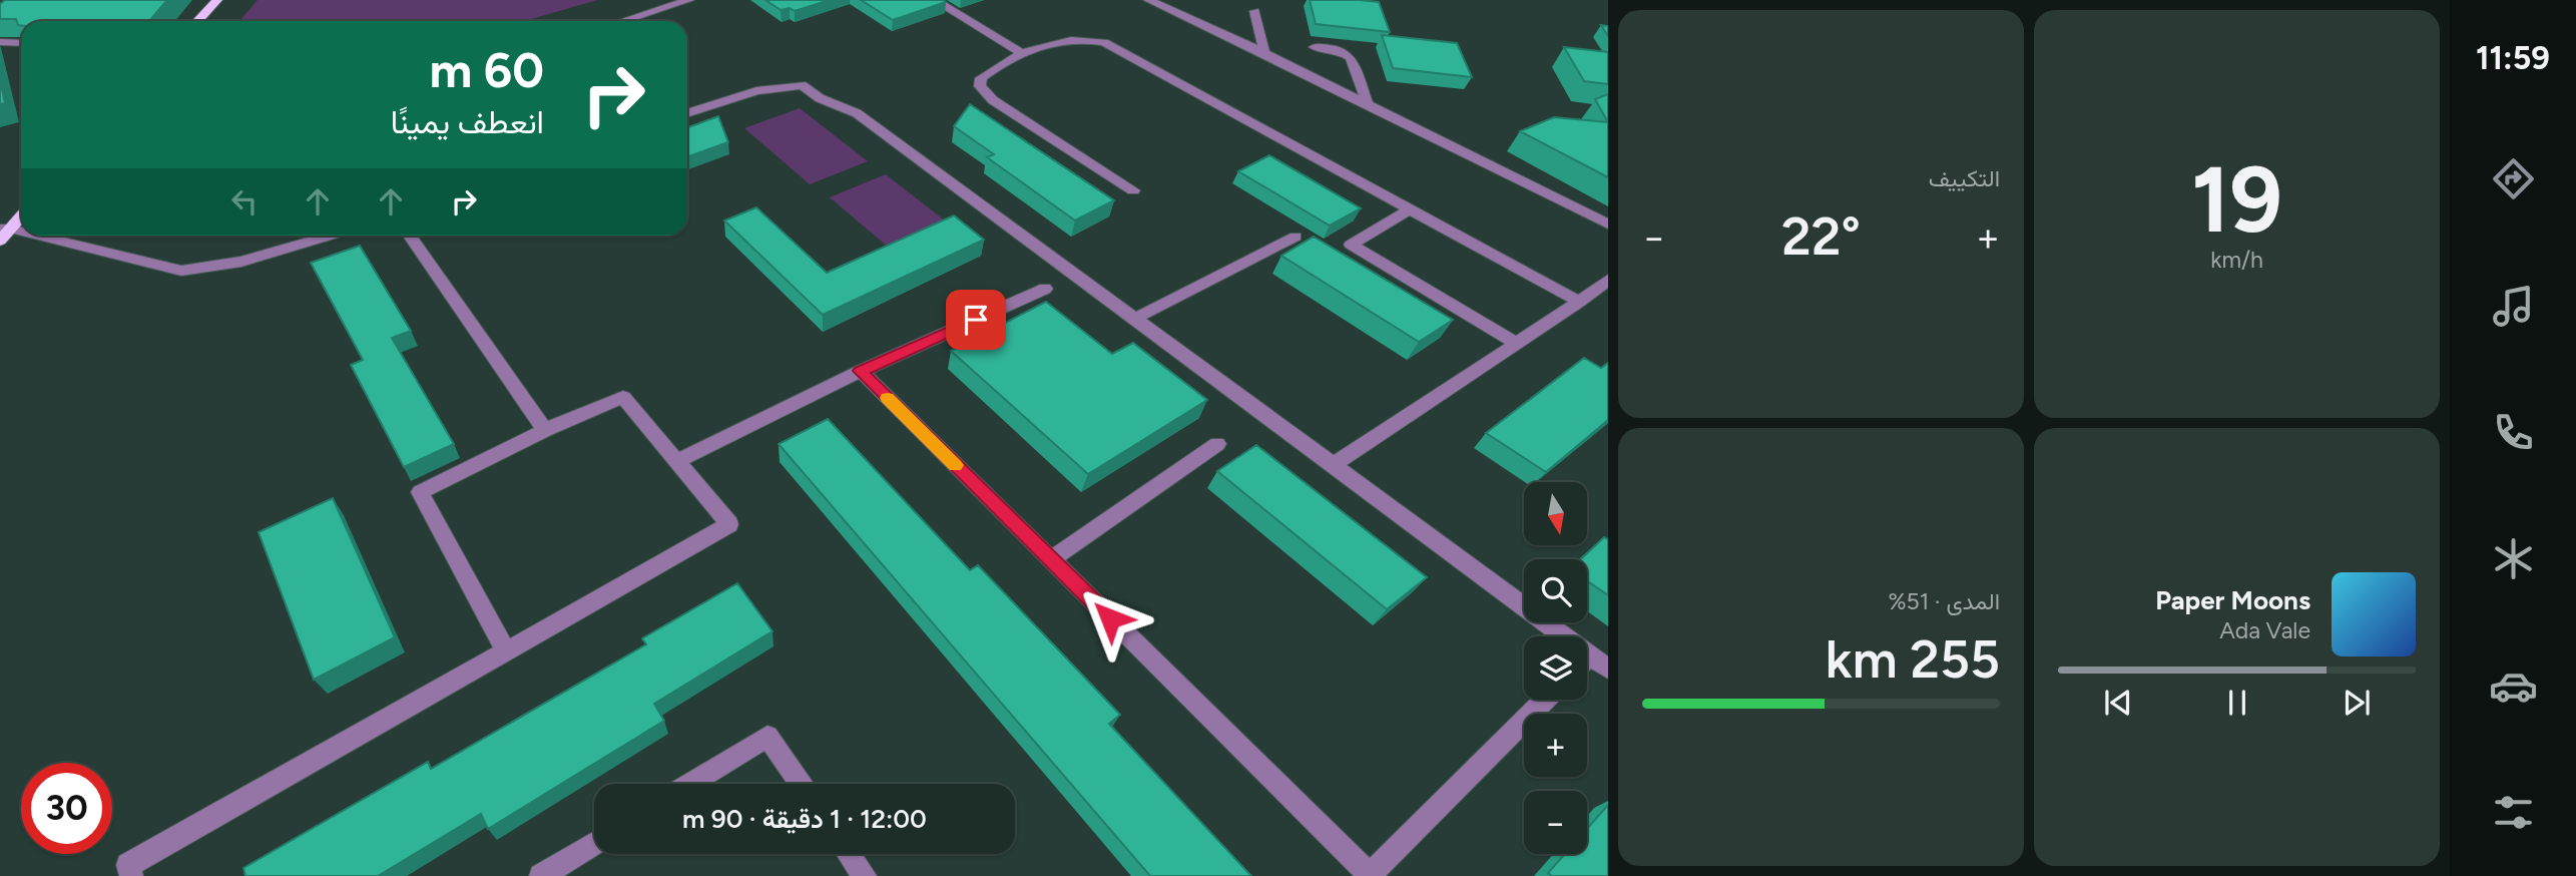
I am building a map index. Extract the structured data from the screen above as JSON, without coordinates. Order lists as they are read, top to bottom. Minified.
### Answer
{"north":"bottom","page":{"tabs":"11:59","tile":[["19","km/h"],"التكييف",["المدى · 51%","255 km"]],"turn":["60 m","انعطف يمينًا"],"heat":["−","22°","+"],"map_buttons":["+","−"],"song":["Paper Moons","Ada Vale"],"limit":"30","trip":"12:00 · 1 دقيقة · 90 m"}}
